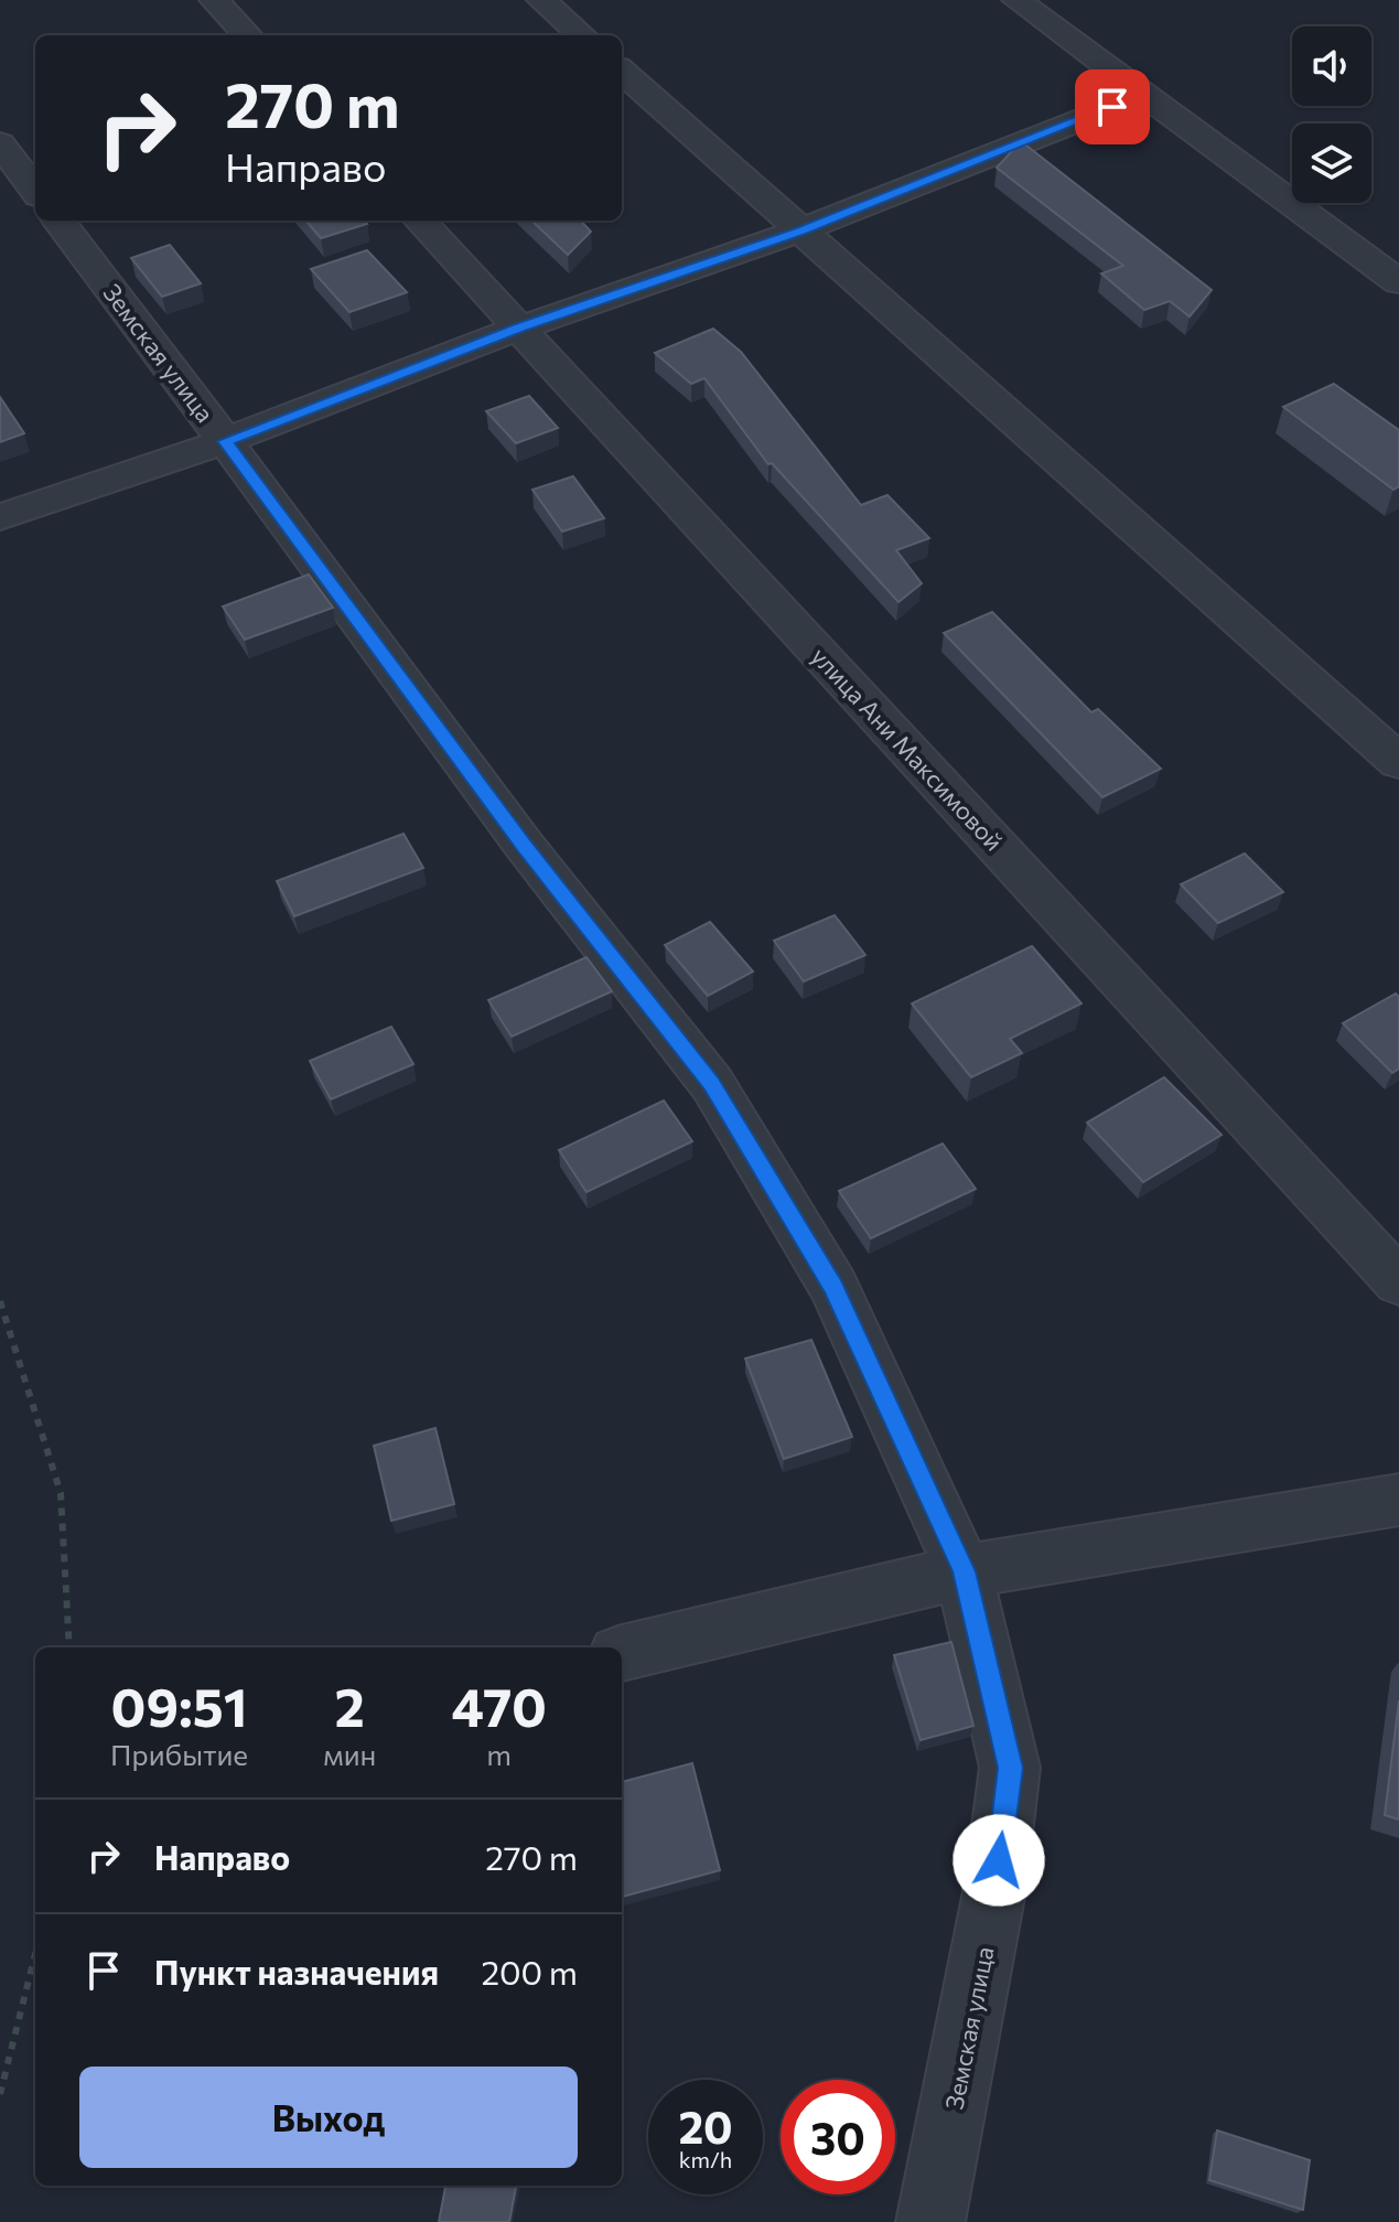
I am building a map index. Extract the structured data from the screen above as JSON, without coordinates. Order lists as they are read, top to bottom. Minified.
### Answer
{"streets":{"street":["Земская улица","улица Ани Максимовой"]},"page":{"turn":["270 m","Направо"],"eta":["09:51","Прибытие","2","мин","470","m"],"list":[{"name":"Направо","value":"270 m"},{"name":"Пункт назначения","value":"200 m"}],"buttons":"Выход","speed":"20 km/h","limit":"30"}}
